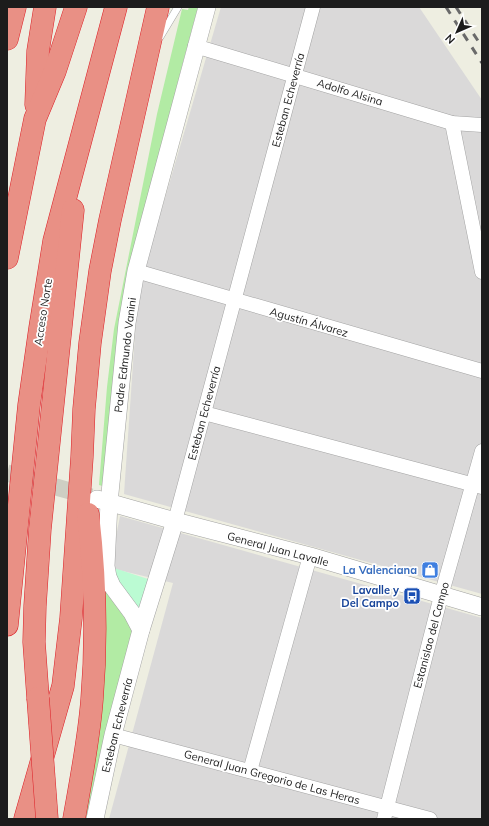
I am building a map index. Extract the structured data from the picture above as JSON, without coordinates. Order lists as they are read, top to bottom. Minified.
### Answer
{"streets":{"highway":["Acceso Norte"],"street":["Adolfo Alsina","Esteban Echeverría","Agustín Álvarez","Padre Edmundo Vanini","General Juan Lavalle","Estanislao del Campo","General Juan Gregorio de Las Heras"]},"crossings":[["Adolfo Alsina","Esteban Echeverría"],["Adolfo Alsina","Padre Edmundo Vanini"],["Esteban Echeverría","Agustín Álvarez"],["Esteban Echeverría","Padre Edmundo Vanini"],["Esteban Echeverría","General Juan Lavalle"],["Esteban Echeverría","General Juan Gregorio de Las Heras"],["Agustín Álvarez","Padre Edmundo Vanini"],["Padre Edmundo Vanini","General Juan Lavalle"],["General Juan Lavalle","Estanislao del Campo"],["Estanislao del Campo","General Juan Gregorio de Las Heras"]],"places":{"shop":["La Valenciana"],"bus stop":["Lavalle y Del Campo"]},"north":"bottom left"}
